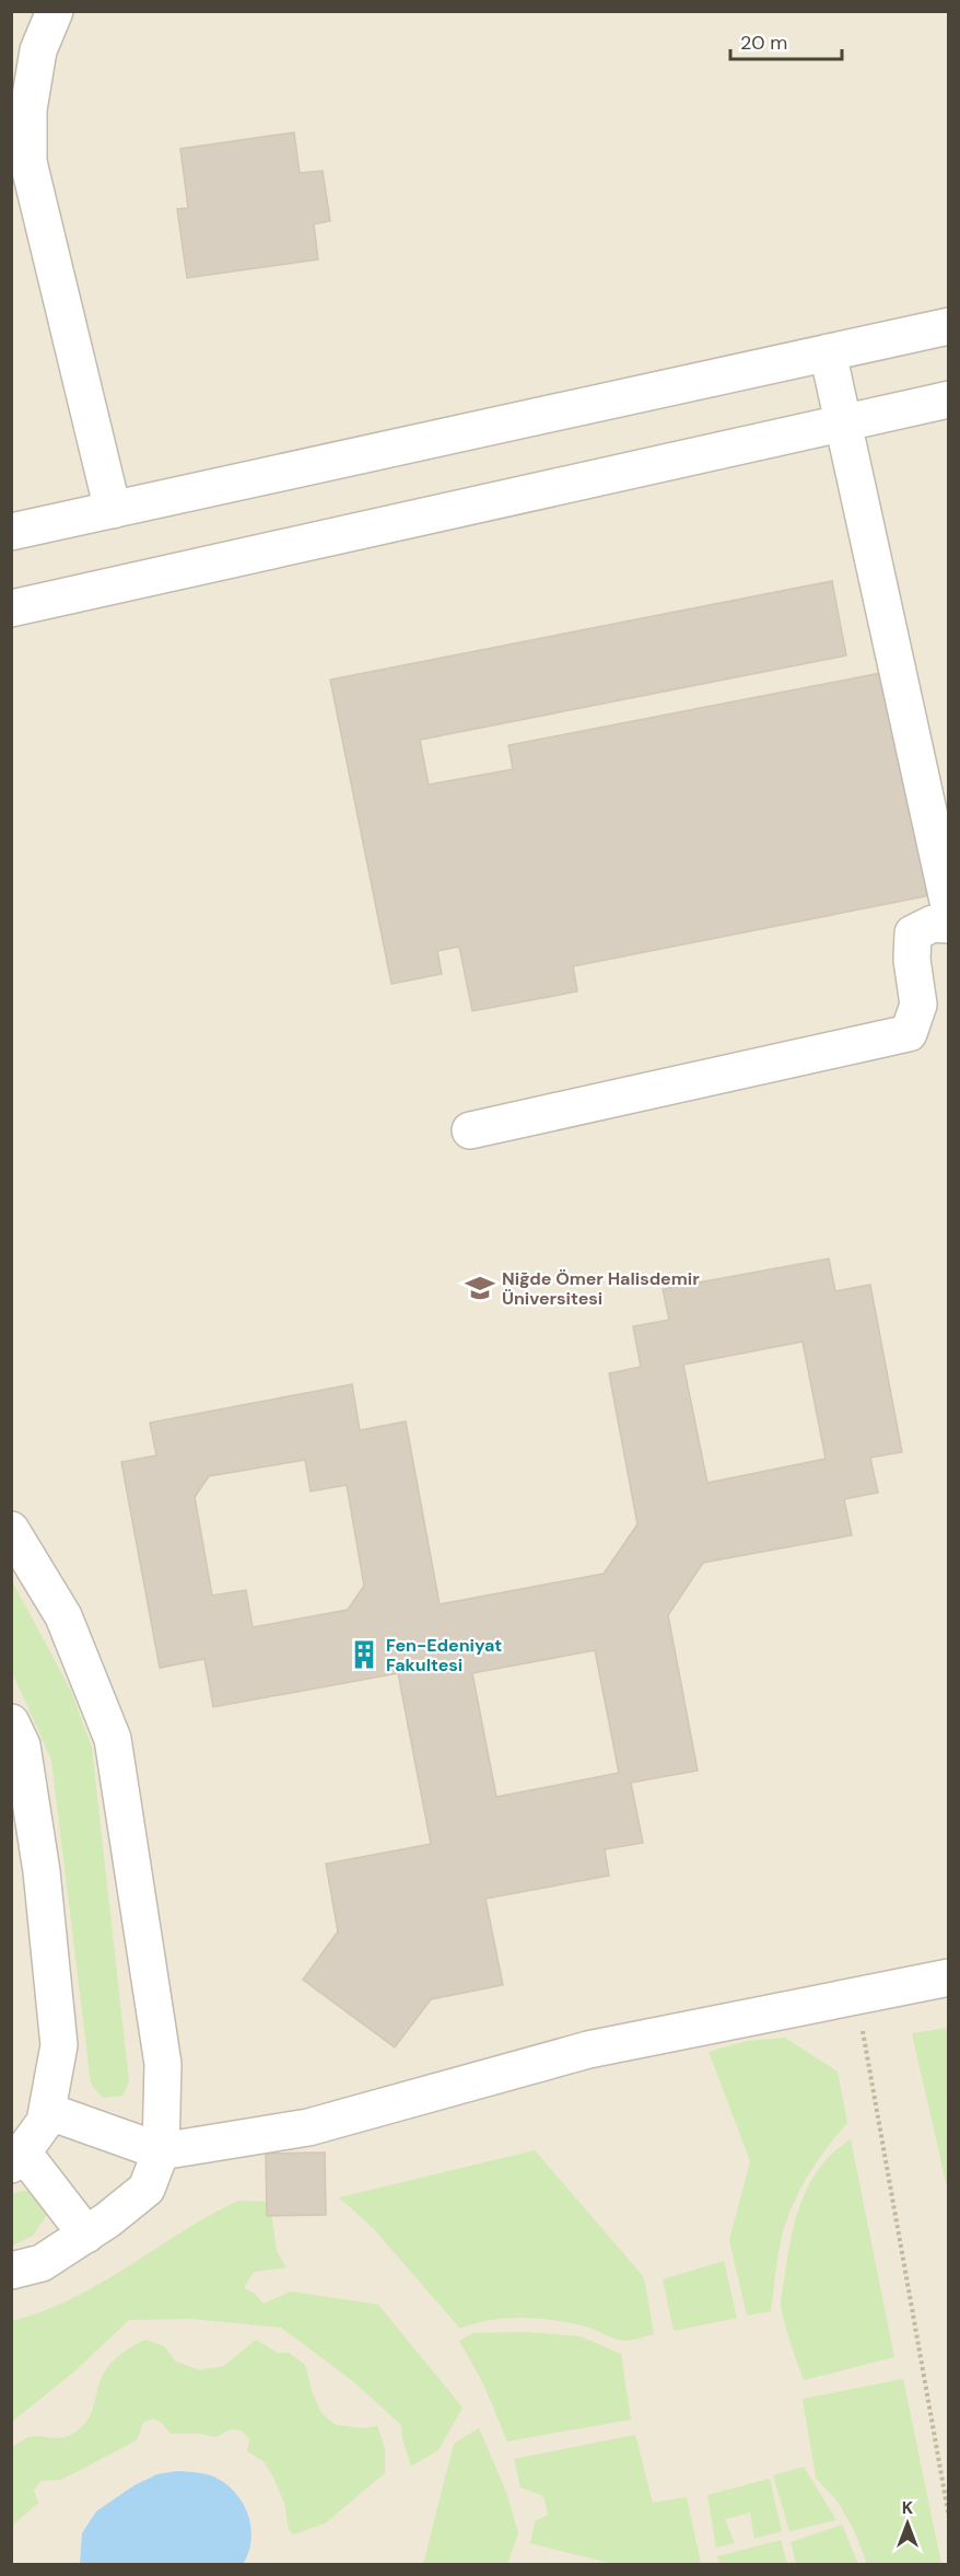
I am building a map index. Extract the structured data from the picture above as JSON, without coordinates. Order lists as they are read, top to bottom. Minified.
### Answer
{"places":{"school or university":["Niğde Ömer Halisdemir Üniversitesi"],"building":["Fen-Edeniyat Fakultesi"]},"scale_bar":"20 m","north":"top"}
